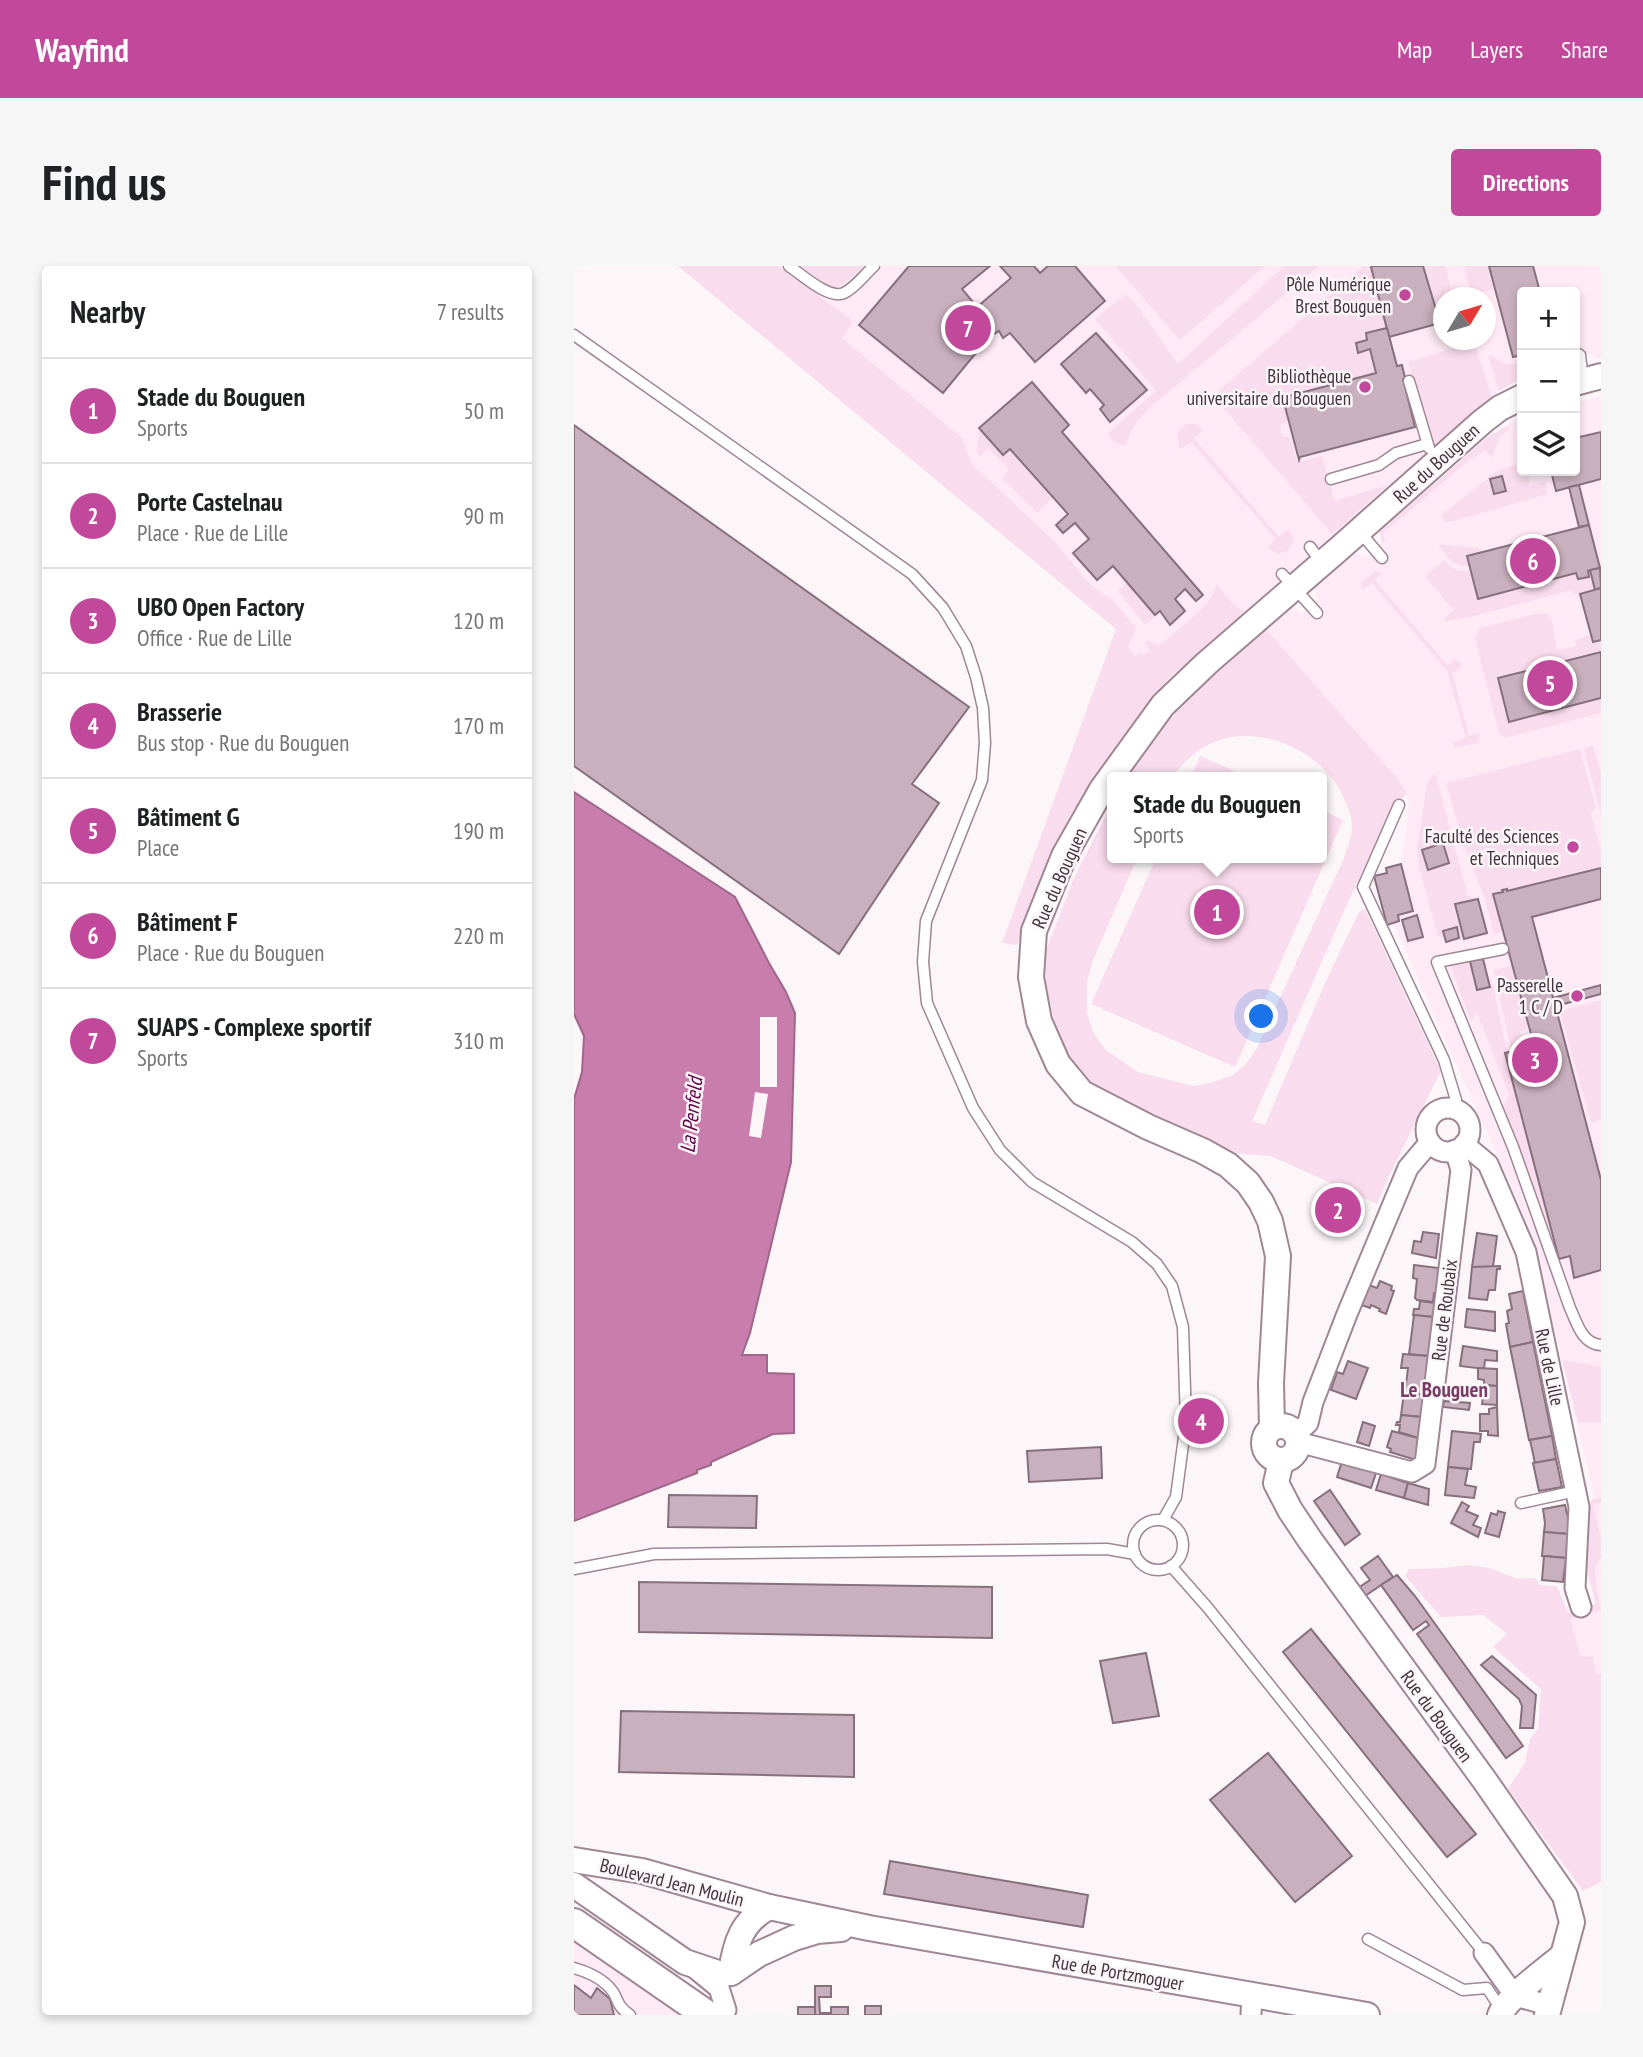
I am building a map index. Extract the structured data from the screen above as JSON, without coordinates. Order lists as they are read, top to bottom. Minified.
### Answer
{"streets":{"street":["Rue du Bouguen","Rue de Roubaix","Rue de Lille","Boulevard Jean Moulin","Rue de Portzmoguer"]},"crossings":[["Rue du Bouguen","Rue de Roubaix"],["Rue de Roubaix","Rue de Lille"],["Boulevard Jean Moulin","Rue de Portzmoguer"]],"districts":["Le Bouguen"],"water":["La Penfeld"],"places":["Pôle Numérique Brest Bouguen","Bibliothèque universitaire du Bouguen","Faculté des Sciences et Techniques","Passerelle 1 C / D"],"north":"top right","page":{"header":"Wayfind","nav":["Map","Layers","Share"],"buttons":"Directions","title":"Find us","heading":["Nearby","7 results"],"map_buttons":["+","−"],"pins":["7","6","5","1","3","2","4"],"list":[{"mark":"1","name":"Stade du Bouguen","note":"Sports","value":"50 m"},{"mark":"2","name":"Porte Castelnau","note":"Place · Rue de Lille","value":"90 m"},{"mark":"3","name":"UBO Open Factory","note":"Office · Rue de Lille","value":"120 m"},{"mark":"4","name":"Brasserie","note":"Bus stop · Rue du Bouguen","value":"170 m"},{"mark":"5","name":"Bâtiment G","note":"Place","value":"190 m"},{"mark":"6","name":"Bâtiment F","note":"Place · Rue du Bouguen","value":"220 m"},{"mark":"7","name":"SUAPS - Complexe sportif","note":"Sports","value":"310 m"}],"popup":["Stade du Bouguen","Sports"]}}
